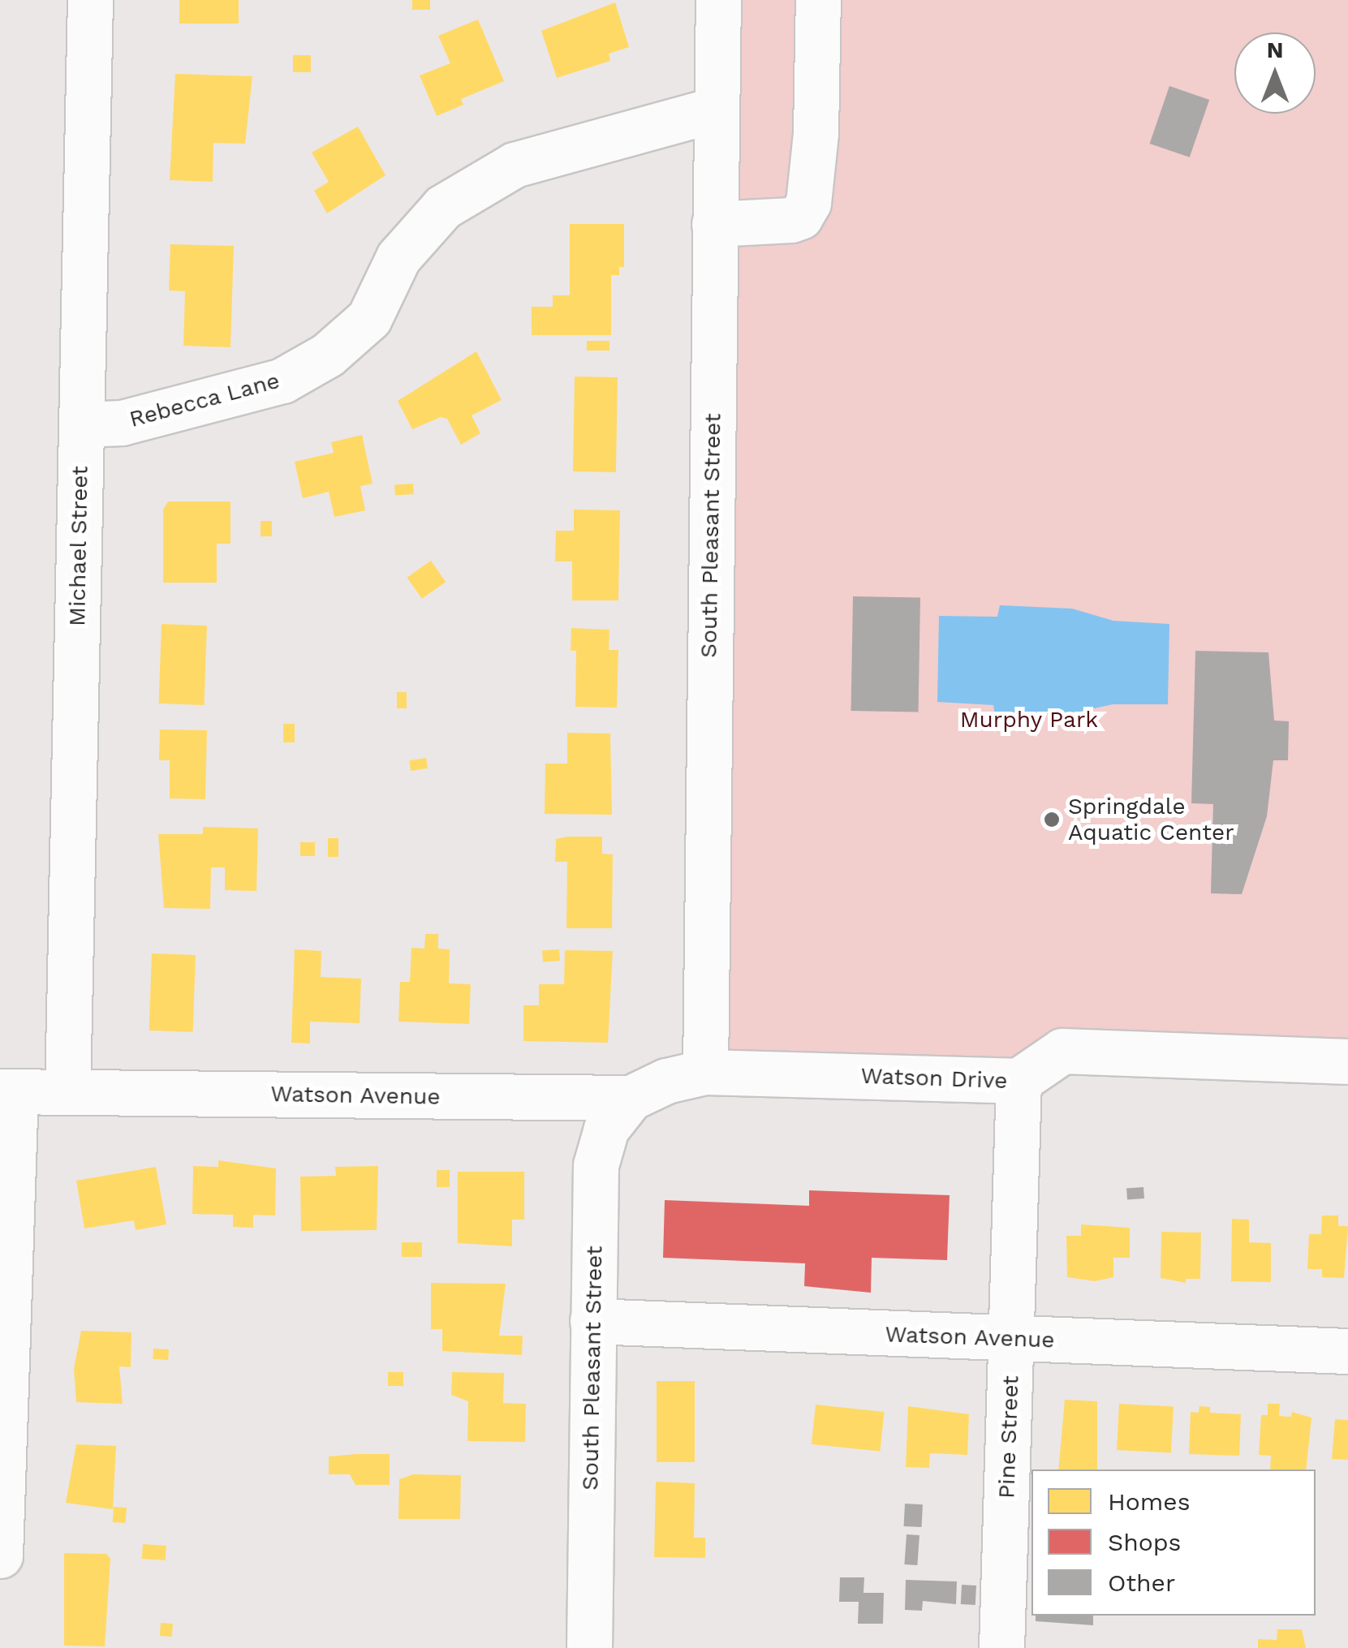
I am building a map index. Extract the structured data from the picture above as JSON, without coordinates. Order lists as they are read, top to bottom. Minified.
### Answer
{"streets":{"street":["Rebecca Lane","South Pleasant Street","Michael Street","Watson Drive","Watson Avenue","Pine Street"]},"crossings":[["Rebecca Lane","South Pleasant Street"],["Rebecca Lane","Michael Street"],["South Pleasant Street","Watson Drive"],["South Pleasant Street","Watson Avenue"],["Michael Street","Watson Avenue"],["Watson Drive","Watson Avenue"],["Watson Drive","Pine Street"],["Watson Avenue","Pine Street"]],"parks":["Murphy Park"],"places":["Springdale Aquatic Center"],"legend":["Homes","Shops","Other"],"north":"top"}
